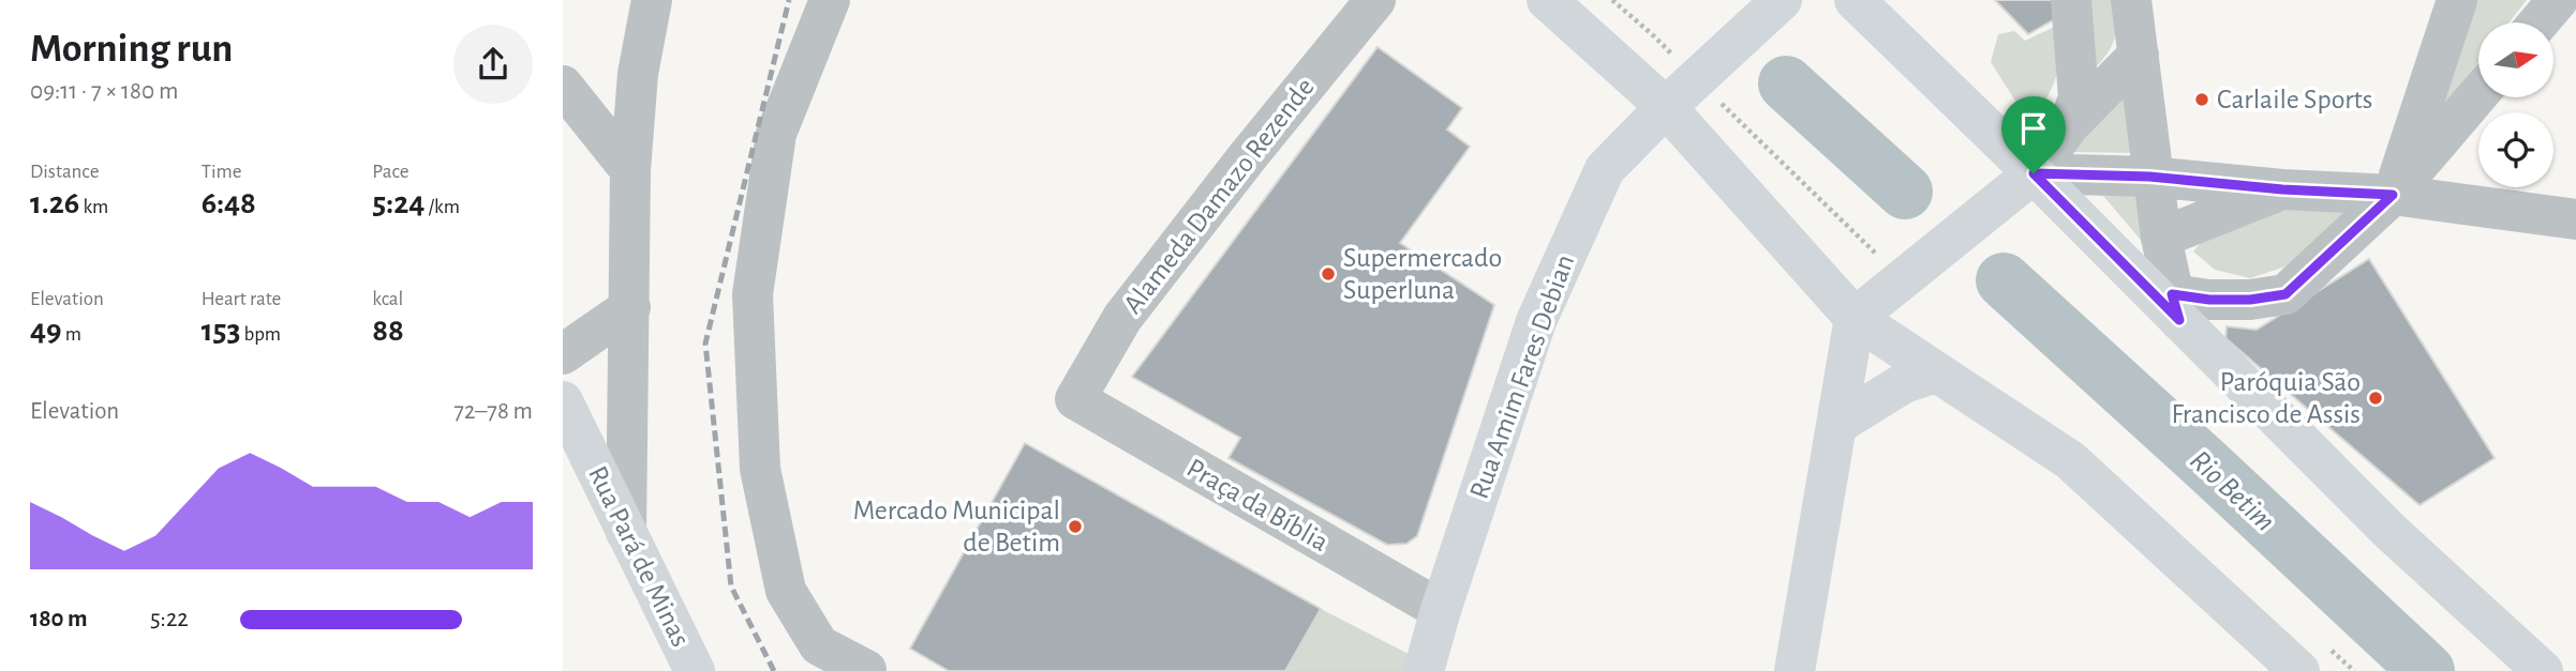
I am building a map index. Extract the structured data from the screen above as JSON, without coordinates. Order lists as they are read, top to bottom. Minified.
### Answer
{"streets":{"main road":["Rua Amim Fares Debian","Rua Pará de Minas"],"street":["Alameda Damazo Rezende","Praça da Bíblia"]},"crossings":[["Alameda Damazo Rezende","Praça da Bíblia"],["Rua Amim Fares Debian","Praça da Bíblia"]],"water":["Rio Betim"],"places":["Carlaile Sports","Supermercado Superluna","Paróquia São Francisco de Assis","Mercado Municipal de Betim"],"north":"right","page":{"heading":["Morning run","09:11 · 7 × 180 m"],"stats":[["Distance","1.26 km"],["Time","6:48"],["Pace","5:24 /km"],["Elevation","49 m"],["Heart rate","153 bpm"],["kcal","88"]],"chart":["Elevation","72–78 m"],"list":[{"name":"180 m","note":"5:22"}]}}
